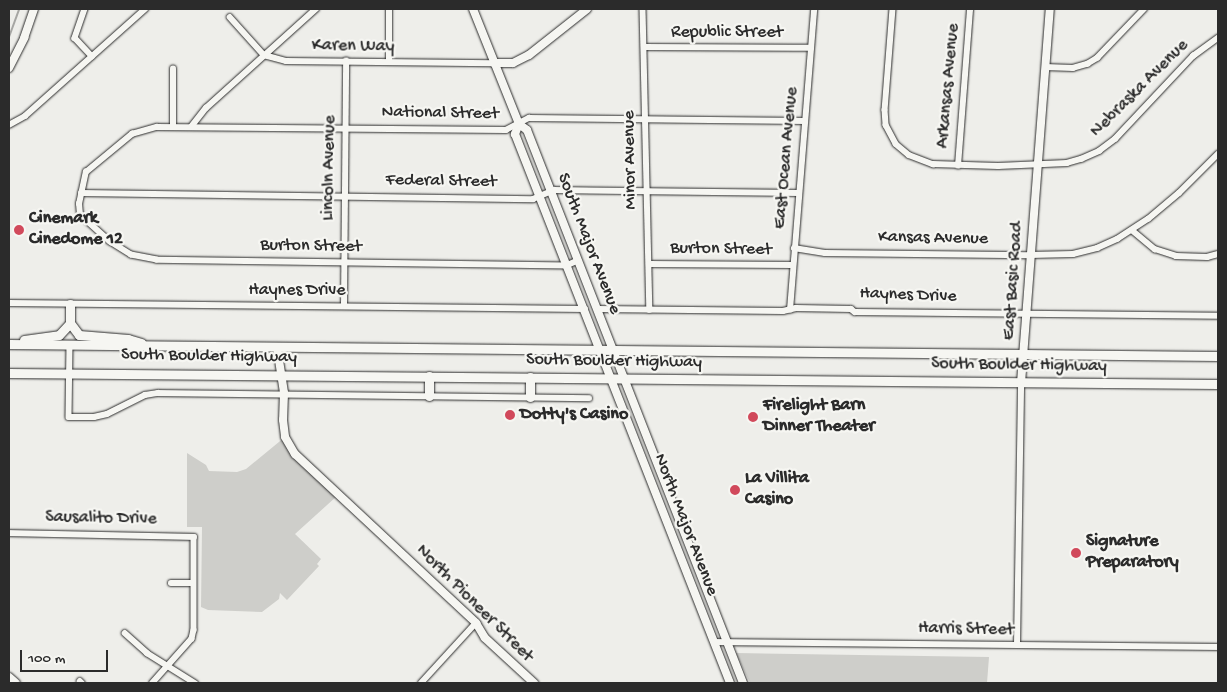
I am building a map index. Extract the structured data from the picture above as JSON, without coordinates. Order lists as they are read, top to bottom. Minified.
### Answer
{"streets":{"main road":["South Boulder Highway"],"street":["Republic Street","Karen Way","Arkansas Avenue","Nebraska Avenue","National Street","East Ocean Avenue","Minor Avenue","Lincoln Avenue","Federal Street","Kansas Avenue","South Major Avenue","Burton Street","East Basic Road","Haynes Drive","Sausalito Drive","North Major Avenue","North Pioneer Street","Harris Street"]},"crossings":[["Republic Street","East Ocean Avenue"],["Republic Street","Minor Avenue"],["Karen Way","Lincoln Avenue"],["Karen Way","South Major Avenue"],["Arkansas Avenue","Nebraska Avenue"],["Nebraska Avenue","East Basic Road"],["National Street","East Ocean Avenue"],["National Street","Minor Avenue"],["National Street","Lincoln Avenue"],["National Street","Federal Street"],["National Street","South Major Avenue"],["National Street","Burton Street"],["East Ocean Avenue","Federal Street"],["East Ocean Avenue","Kansas Avenue"],["East Ocean Avenue","Burton Street"],["East Ocean Avenue","Haynes Drive"],["Minor Avenue","Federal Street"],["Minor Avenue","Burton Street"],["Minor Avenue","Haynes Drive"],["Lincoln Avenue","Federal Street"],["Lincoln Avenue","Burton Street"],["Lincoln Avenue","Haynes Drive"],["Federal Street","South Major Avenue"],["Federal Street","Burton Street"],["Kansas Avenue","East Basic Road"],["South Major Avenue","Burton Street"],["South Major Avenue","Haynes Drive"],["South Major Avenue","South Boulder Highway"],["South Major Avenue","North Major Avenue"],["East Basic Road","Haynes Drive"],["East Basic Road","South Boulder Highway"],["East Basic Road","Harris Street"],["South Boulder Highway","North Major Avenue"],["South Boulder Highway","North Pioneer Street"],["North Major Avenue","Harris Street"]],"places":["Cinemark Cinedome 12","Dotty's Casino","Firelight Barn Dinner Theater","La Villita Casino","Signature Preparatory"],"scale_bar":"100 m"}
